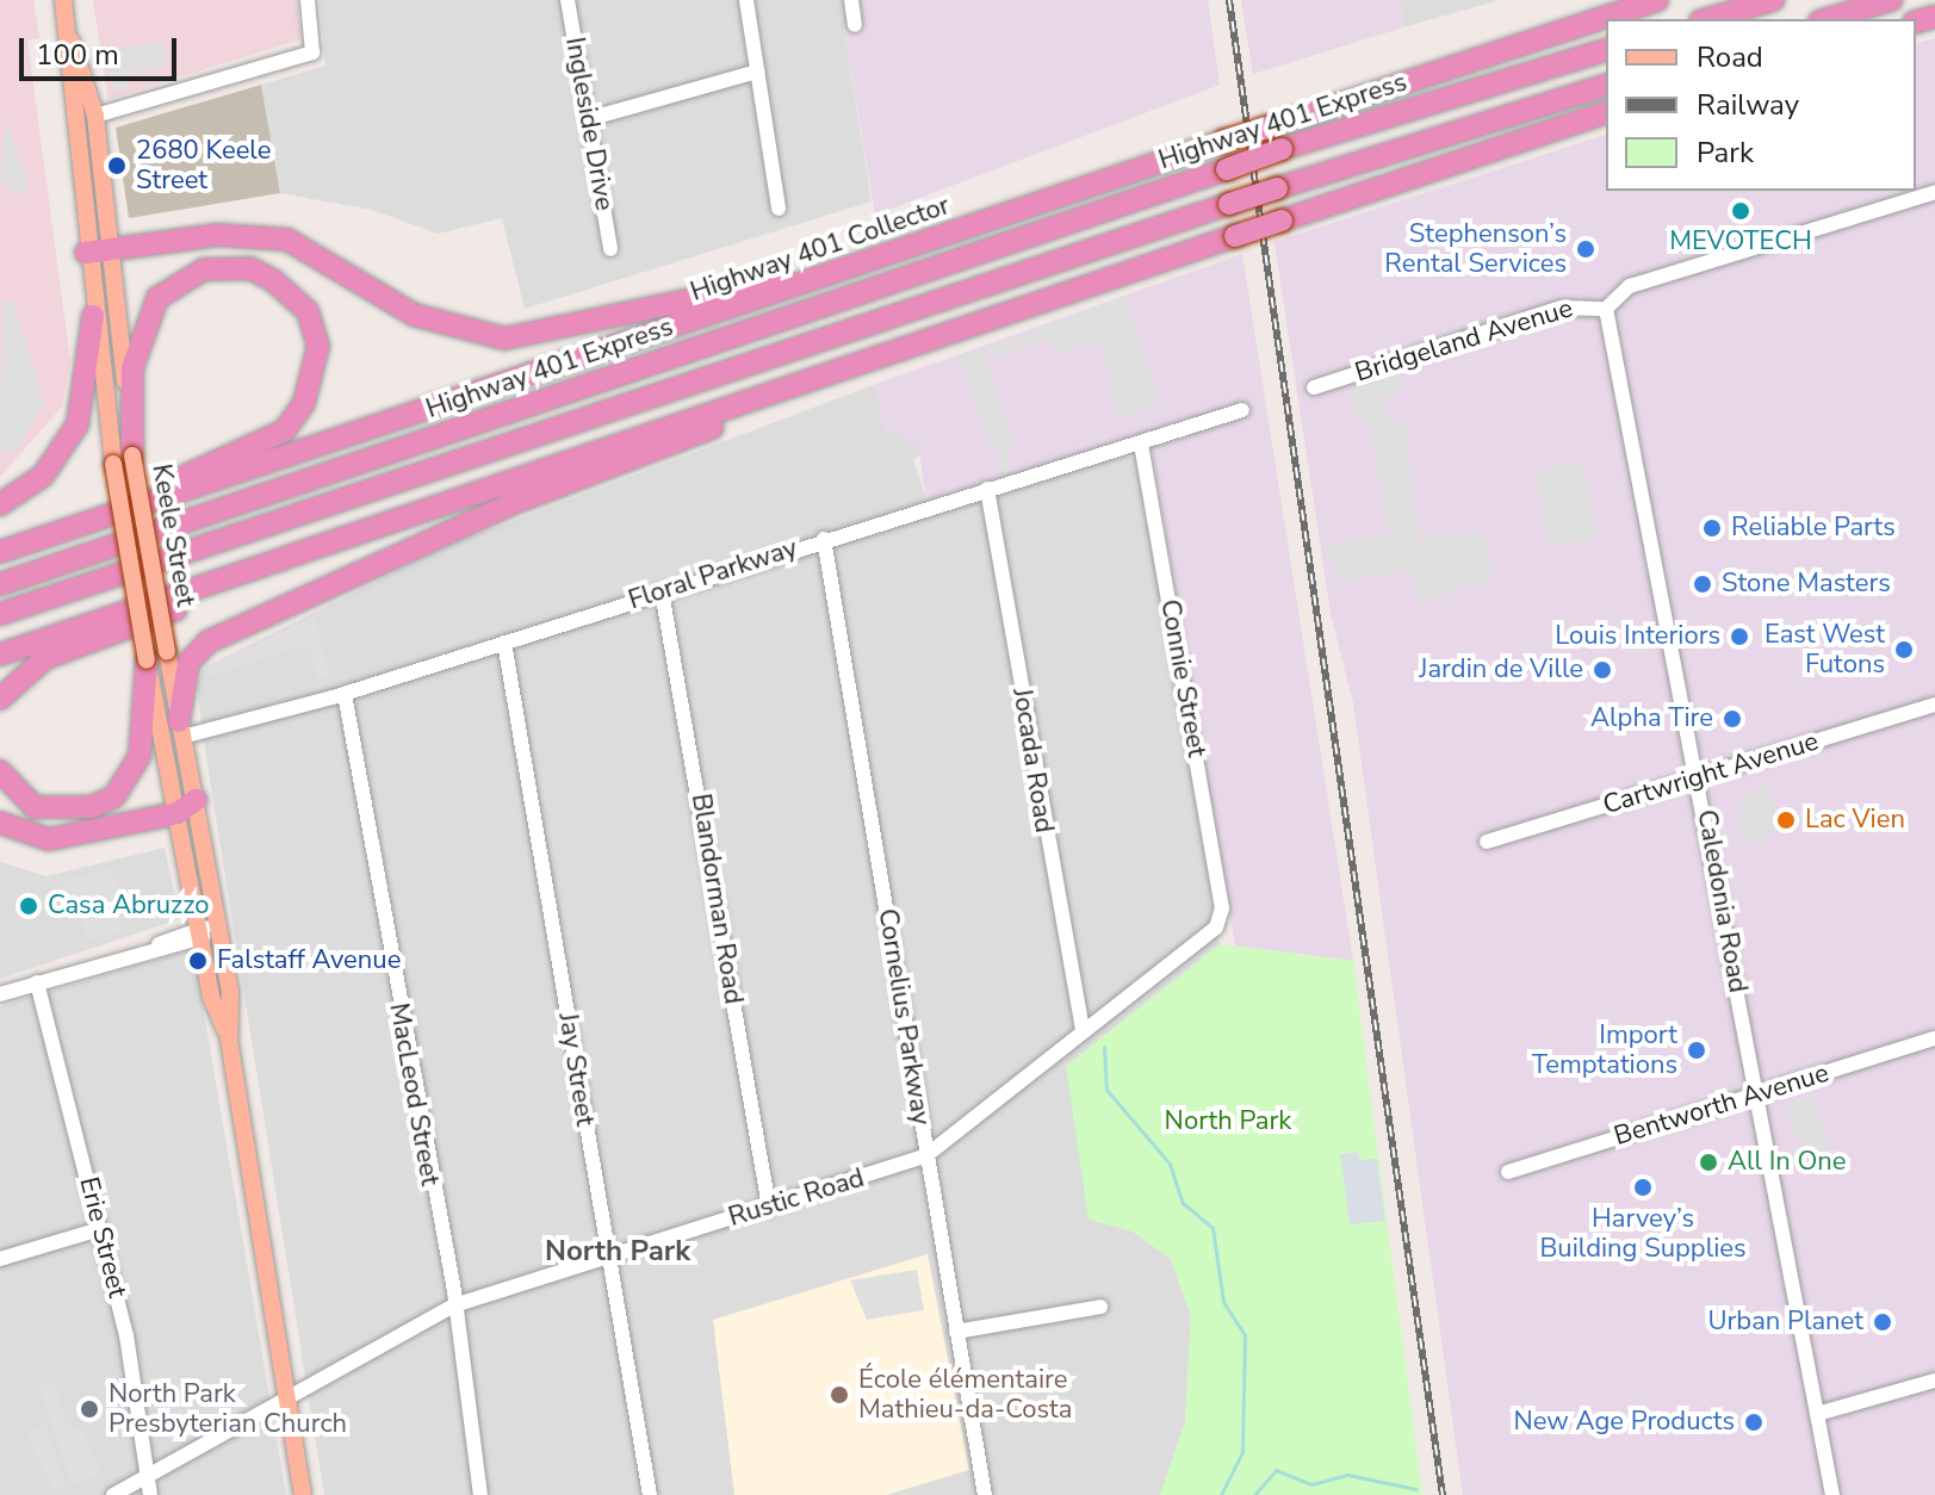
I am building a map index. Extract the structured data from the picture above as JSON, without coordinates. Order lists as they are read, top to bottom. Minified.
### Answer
{"streets":{"highway":["Highway 401 Express","Highway 401 Collector"],"main road":["Keele Street"],"street":["Ingleside Drive","Bridgeland Avenue","Floral Parkway","Connie Street","Jocada Road","Cartwright Avenue","Blandorman Road","Caledonia Road","Cornelius Parkway","Jay Street","MacLeod Street","Bentworth Avenue","Rustic Road","Erie Street"]},"crossings":[["Bridgeland Avenue","Caledonia Road"],["Keele Street","Floral Parkway"],["Keele Street","Rustic Road"],["Floral Parkway","Connie Street"],["Floral Parkway","Jocada Road"],["Floral Parkway","Blandorman Road"],["Floral Parkway","Cornelius Parkway"],["Floral Parkway","Jay Street"],["Floral Parkway","MacLeod Street"],["Connie Street","Rustic Road"],["Jocada Road","Rustic Road"],["Cartwright Avenue","Caledonia Road"],["Blandorman Road","Rustic Road"],["Caledonia Road","Bentworth Avenue"],["Cornelius Parkway","Rustic Road"],["Jay Street","Rustic Road"],["MacLeod Street","Rustic Road"],["Rustic Road","Erie Street"]],"districts":["North Park"],"parks":["North Park"],"places":["2680 Keele Street","MEVOTECH","Stephenson’s Rental Services","Reliable Parts","Stone Masters","Louis Interiors","East West Futons","Jardin de Ville","Alpha Tire","Lac Vien","Casa Abruzzo","Falstaff Avenue","Import Temptations","All In One","Harvey’s Building Supplies","Urban Planet","École élémentaire Mathieu-da-Costa","North Park Presbyterian Church","New Age Products"],"legend":["Road","Railway","Park"],"scale_bar":"100 m"}
